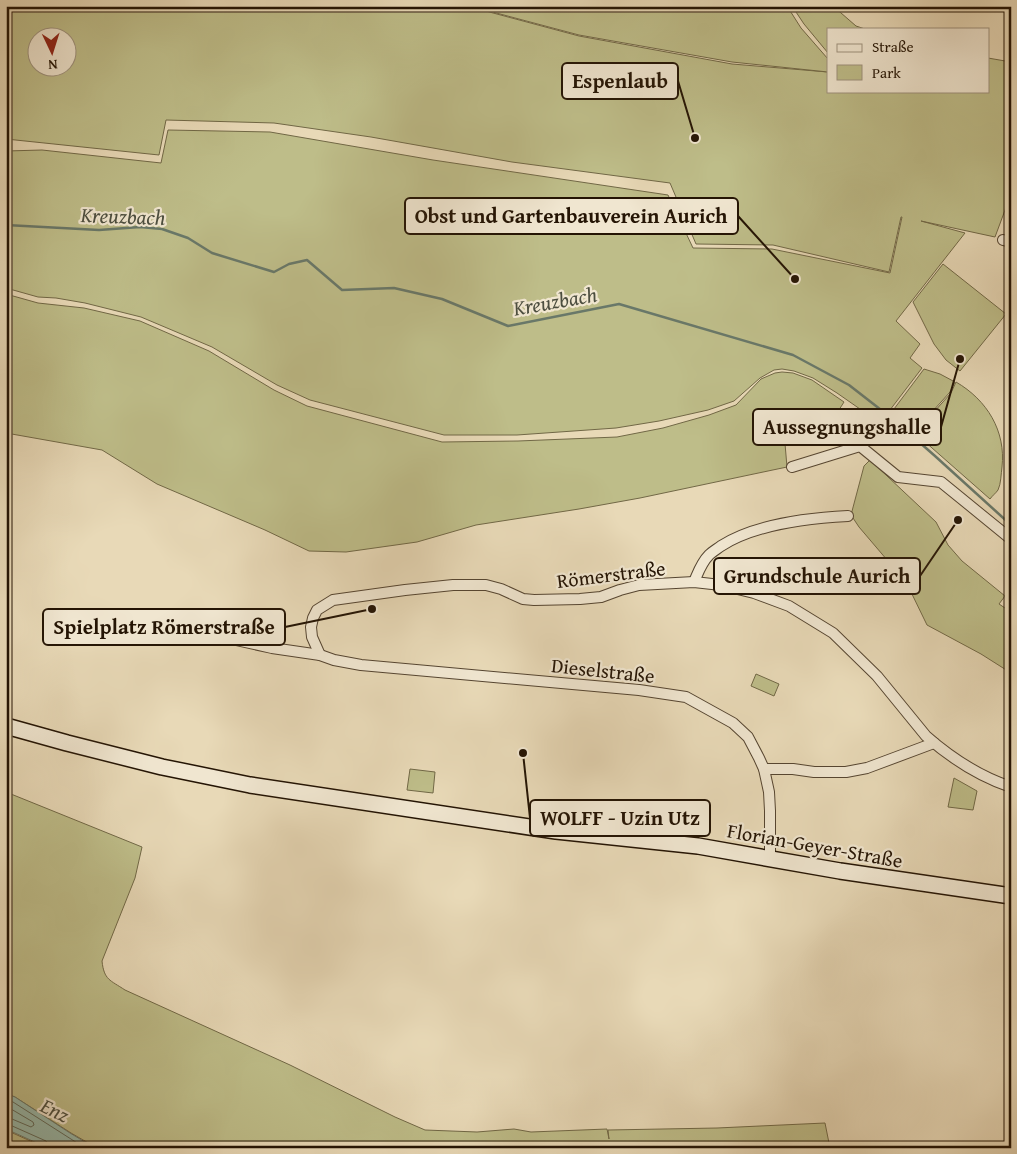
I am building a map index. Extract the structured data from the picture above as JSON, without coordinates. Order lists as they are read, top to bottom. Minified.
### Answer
{"streets":{"street":["Römerstraße","Dieselstraße","Florian-Geyer-Straße"]},"crossings":[["Römerstraße","Dieselstraße"],["Dieselstraße","Florian-Geyer-Straße"]],"water":["Kreuzbach","Enz"],"places":["Espenlaub","Obst und Gartenbauverein Aurich","Aussegnungshalle","Grundschule Aurich","Spielplatz Römerstraße","WOLFF - Uzin Utz"],"legend":["Straße","Park"],"north":"bottom"}
